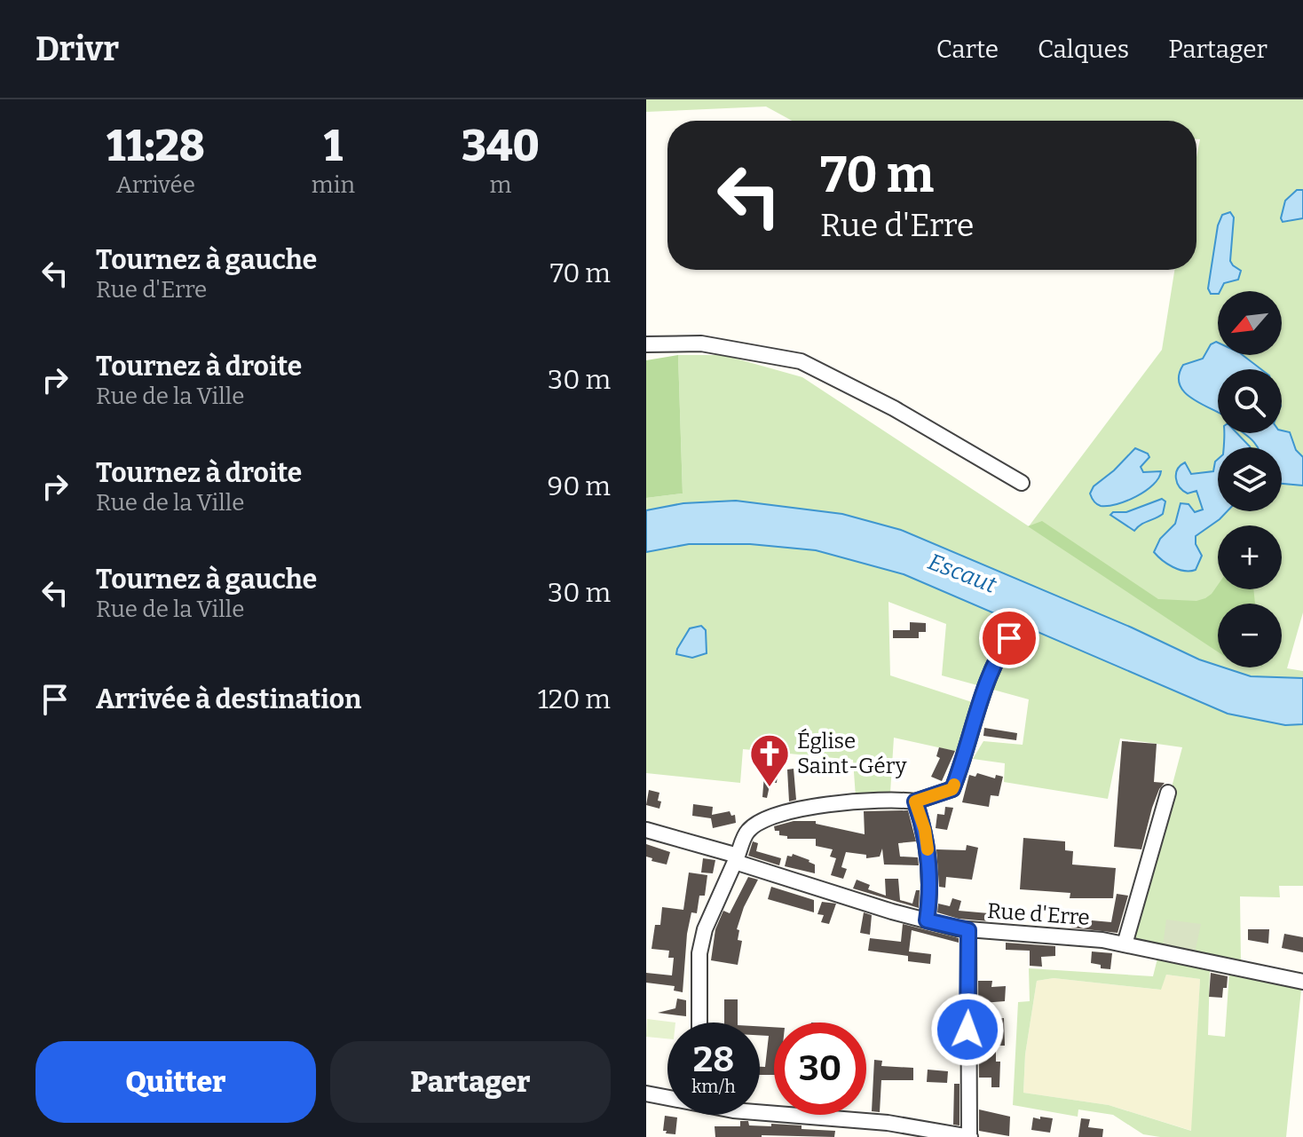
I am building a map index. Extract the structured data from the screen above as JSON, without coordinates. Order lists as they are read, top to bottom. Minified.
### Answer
{"streets":{"street":["Rue d'Erre"]},"water":["Escaut"],"places":{"church":["Église Saint-Géry"]},"north":"bottom left","page":{"header":"Drivr","nav":["Carte","Calques","Partager"],"eta":["11:28","Arrivée","1","min","340","m"],"turn":["70 m","Rue d'Erre"],"list":[{"name":"Tournez à gauche","note":"Rue d'Erre","value":"70 m"},{"name":"Tournez à droite","note":"Rue de la Ville","value":"30 m"},{"name":"Tournez à droite","note":"Rue de la Ville","value":"90 m"},{"name":"Tournez à gauche","note":"Rue de la Ville","value":"30 m"},{"name":"Arrivée à destination","value":"120 m"}],"map_buttons":["+","−"],"speed":"28 km/h","limit":"30","buttons":["Quitter","Partager"]}}
